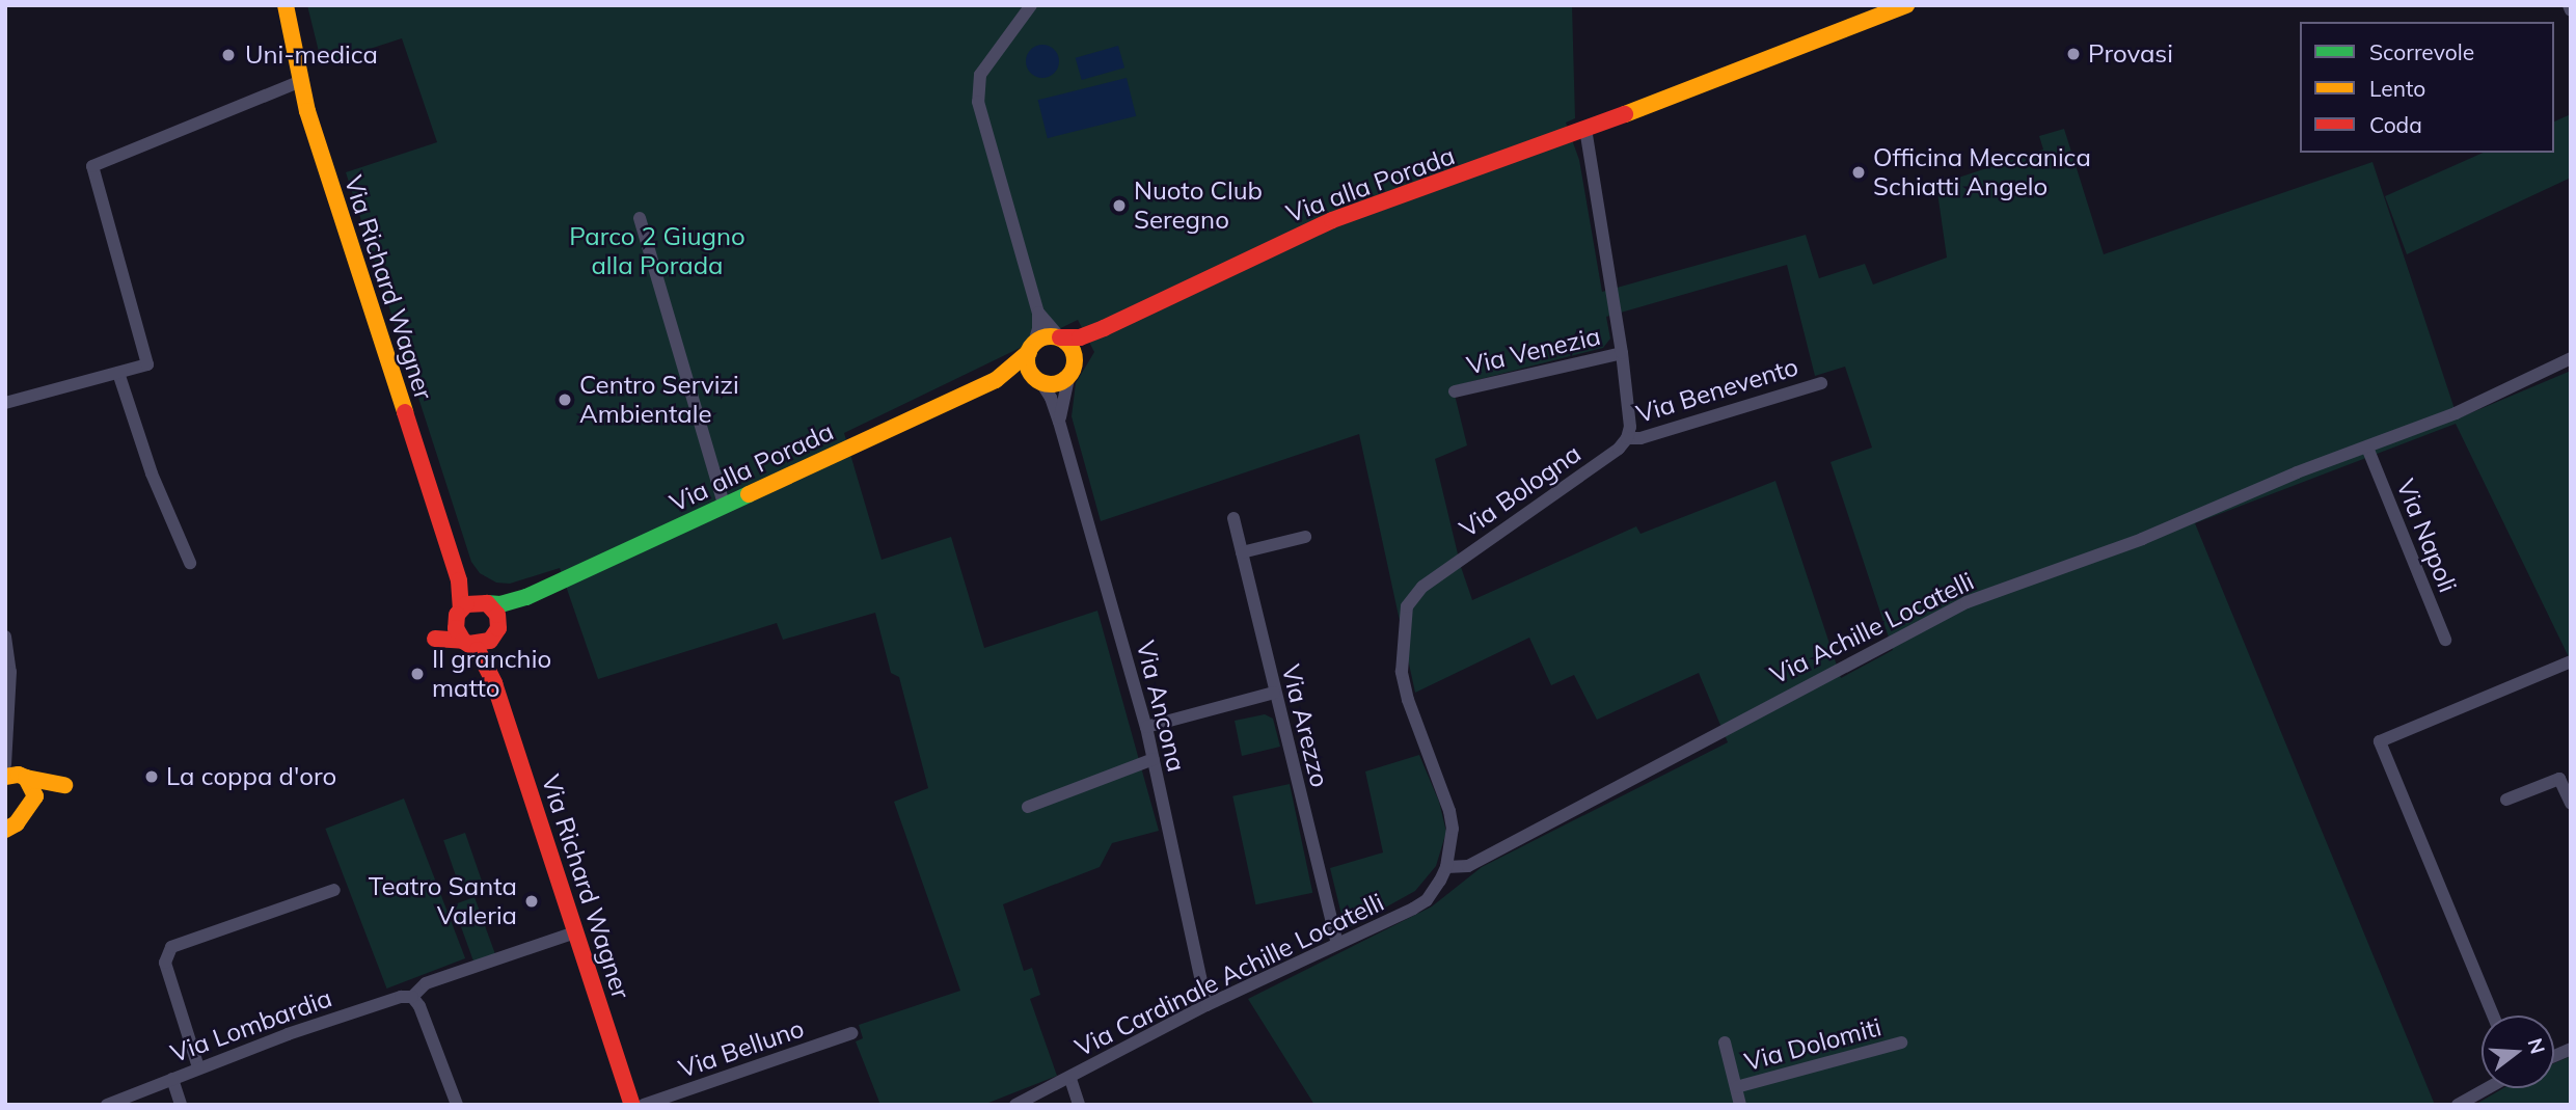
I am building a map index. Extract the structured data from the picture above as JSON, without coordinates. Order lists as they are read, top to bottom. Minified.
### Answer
{"streets":{"street":["Via alla Porada","Via Richard Wagner","Via Venezia","Via Benevento","Via Bologna","Via Napoli","Via Achille Locatelli","Via Ancona","Via Arezzo","Via Cardinale Achille Locatelli","Via Lombardia","Via Dolomiti","Via Belluno"]},"crossings":[["Via alla Porada","Via Richard Wagner"],["Via alla Porada","Via Ancona"],["Via Benevento","Via Bologna"],["Via Bologna","Via Achille Locatelli"],["Via Bologna","Via Cardinale Achille Locatelli"],["Via Napoli","Via Achille Locatelli"],["Via Achille Locatelli","Via Cardinale Achille Locatelli"],["Via Ancona","Via Cardinale Achille Locatelli"],["Via Arezzo","Via Cardinale Achille Locatelli"]],"parks":["Parco 2 Giugno alla Porada"],"places":["Provasi","Uni-medica","Officina Meccanica Schiatti Angelo","Nuoto Club Seregno","Centro Servizi Ambientale","Il granchio matto","La coppa d'oro","Teatro Santa Valeria"],"legend":["Scorrevole","Lento","Coda"],"north":"right"}
